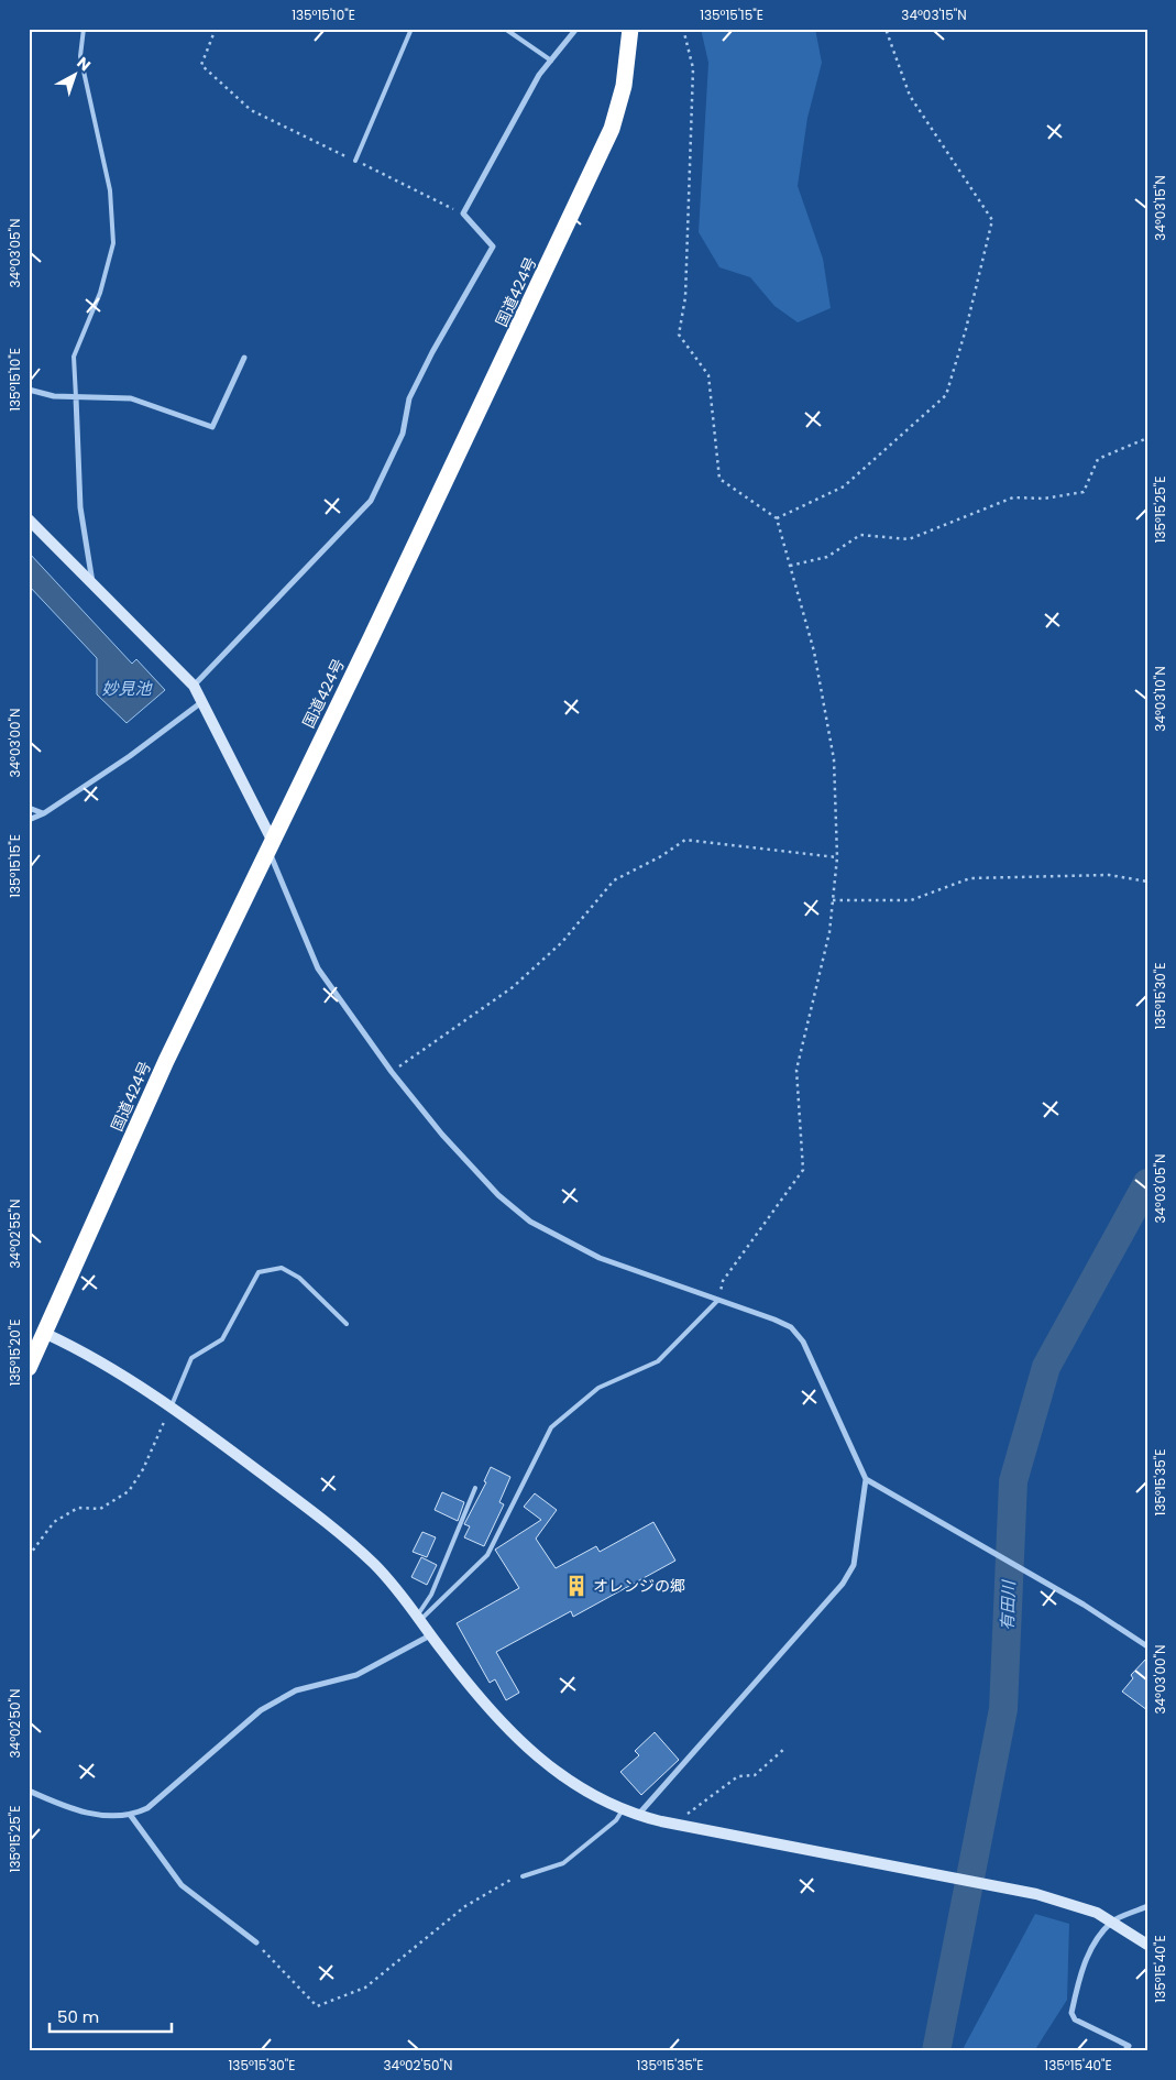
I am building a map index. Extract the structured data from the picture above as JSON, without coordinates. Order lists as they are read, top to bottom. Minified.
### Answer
{"streets":{"highway":["国道424号"]},"water":["妙見池","有田川"],"places":{"building":["オレンジの郷"]},"scale_bar":"50 m","north":"top right","coordinates":["135°15'10\"E","135°15'15\"E","34°03'15\"N","34°03'05\"N","135°15'25\"E","34°03'10\"N","34°03'00\"N","135°15'30\"E","34°02'55\"N","135°15'20\"E","135°15'35\"E","34°02'50\"N","135°15'40\"E"]}
